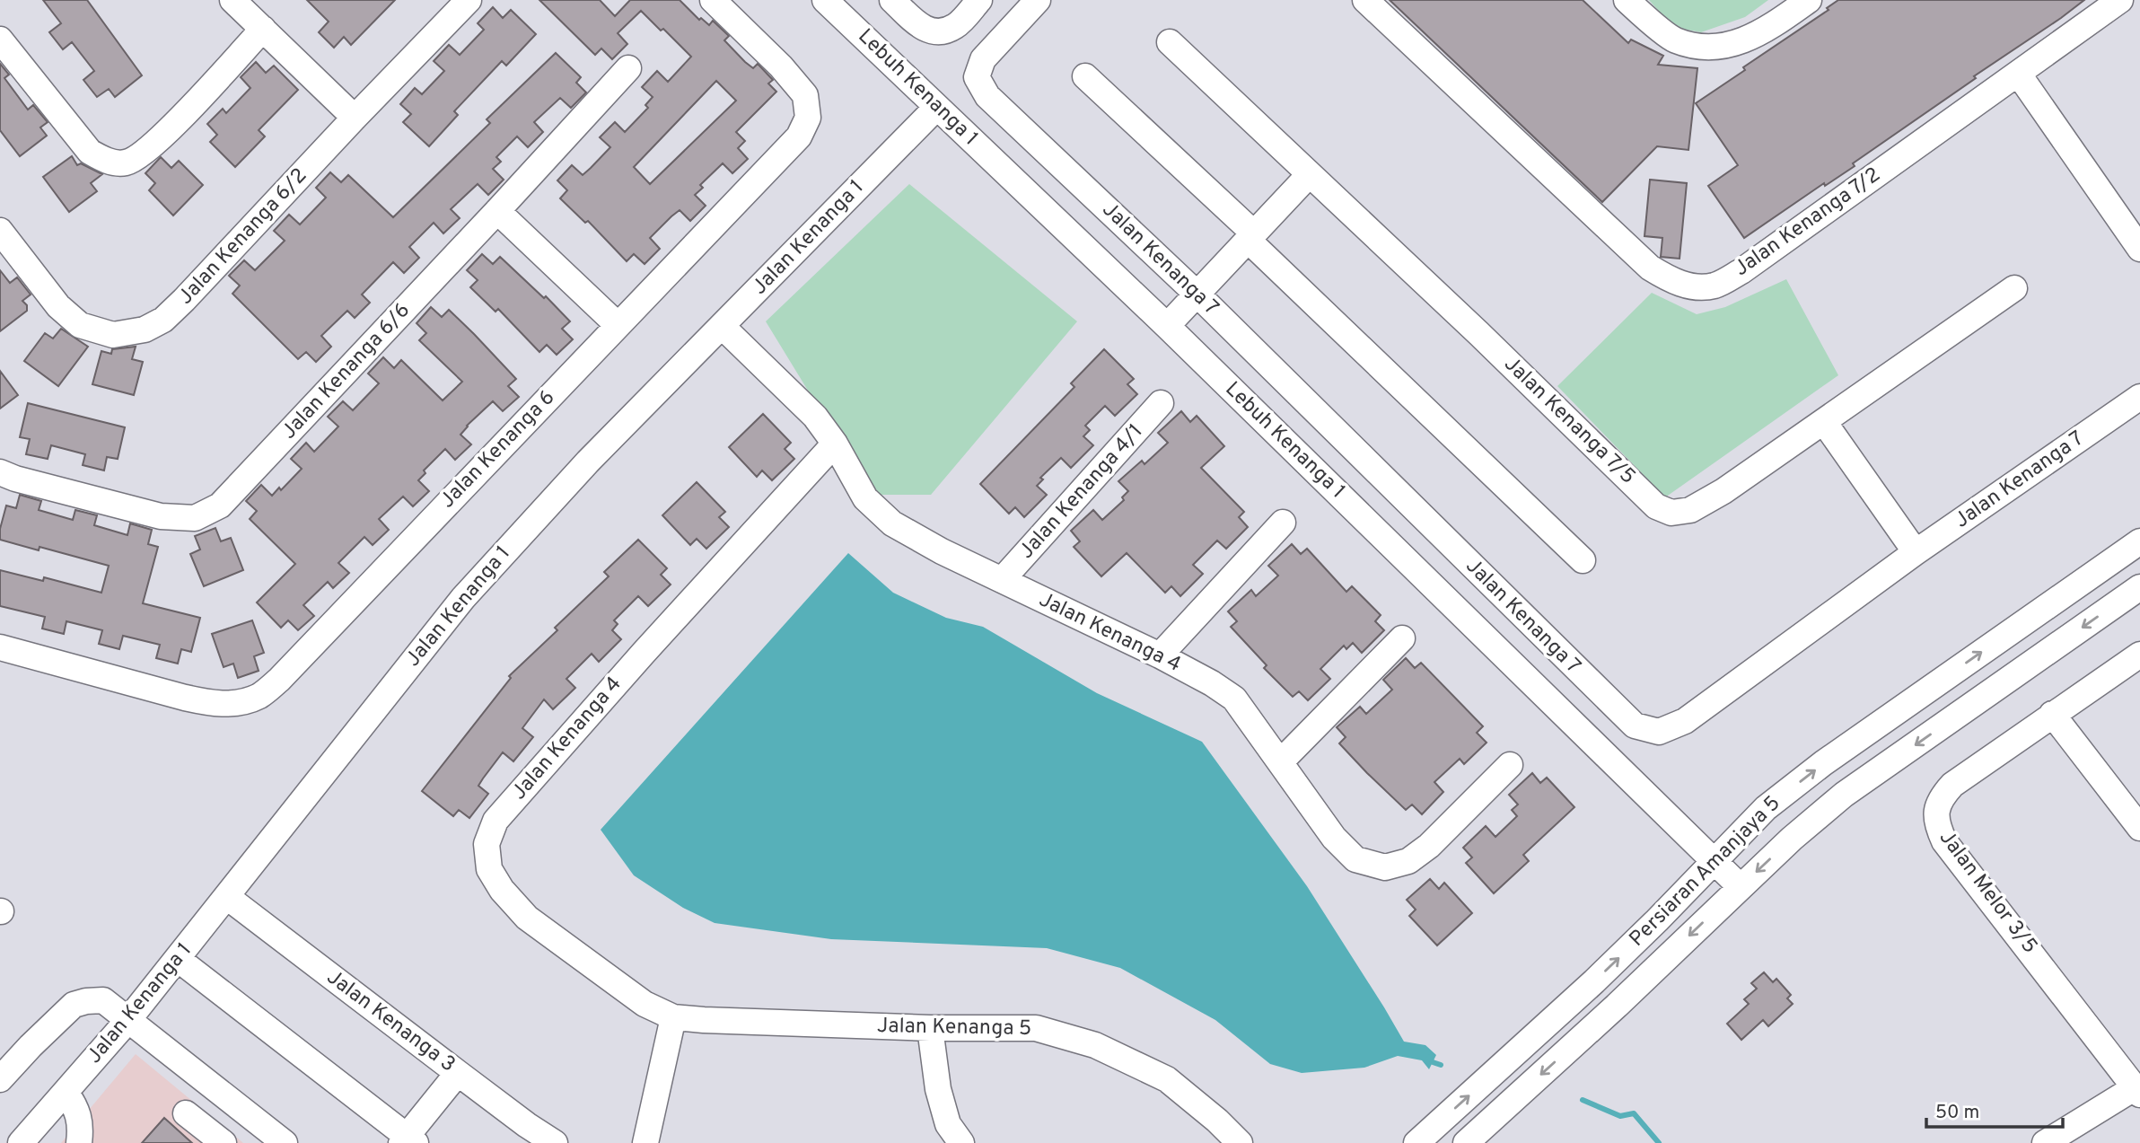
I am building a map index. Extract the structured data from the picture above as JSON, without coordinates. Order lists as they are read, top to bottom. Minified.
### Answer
{"streets":{"street":["Lebuh Kenanga 1","Jalan Kenanga 7/2","Jalan Kenanga 6/2","Jalan Kenanga 1","Jalan Kenanga 7","Jalan Kenanga 6/6","Jalan Kenanga 7/5","Jalan Kenanga 6","Jalan Kenanga 4/1","Jalan Kenanga 4","Persiaran Amanjaya 5","Jalan Melor 3/5","Jalan Kenanga 3","Jalan Kenanga 5"]},"crossings":[["Lebuh Kenanga 1","Jalan Kenanga 1"],["Lebuh Kenanga 1","Persiaran Amanjaya 5"],["Jalan Kenanga 1","Jalan Kenanga 4"],["Jalan Kenanga 1","Jalan Kenanga 3"],["Jalan Kenanga 4/1","Jalan Kenanga 4"],["Jalan Kenanga 4","Jalan Kenanga 5"]],"scale_bar":"50 m"}
